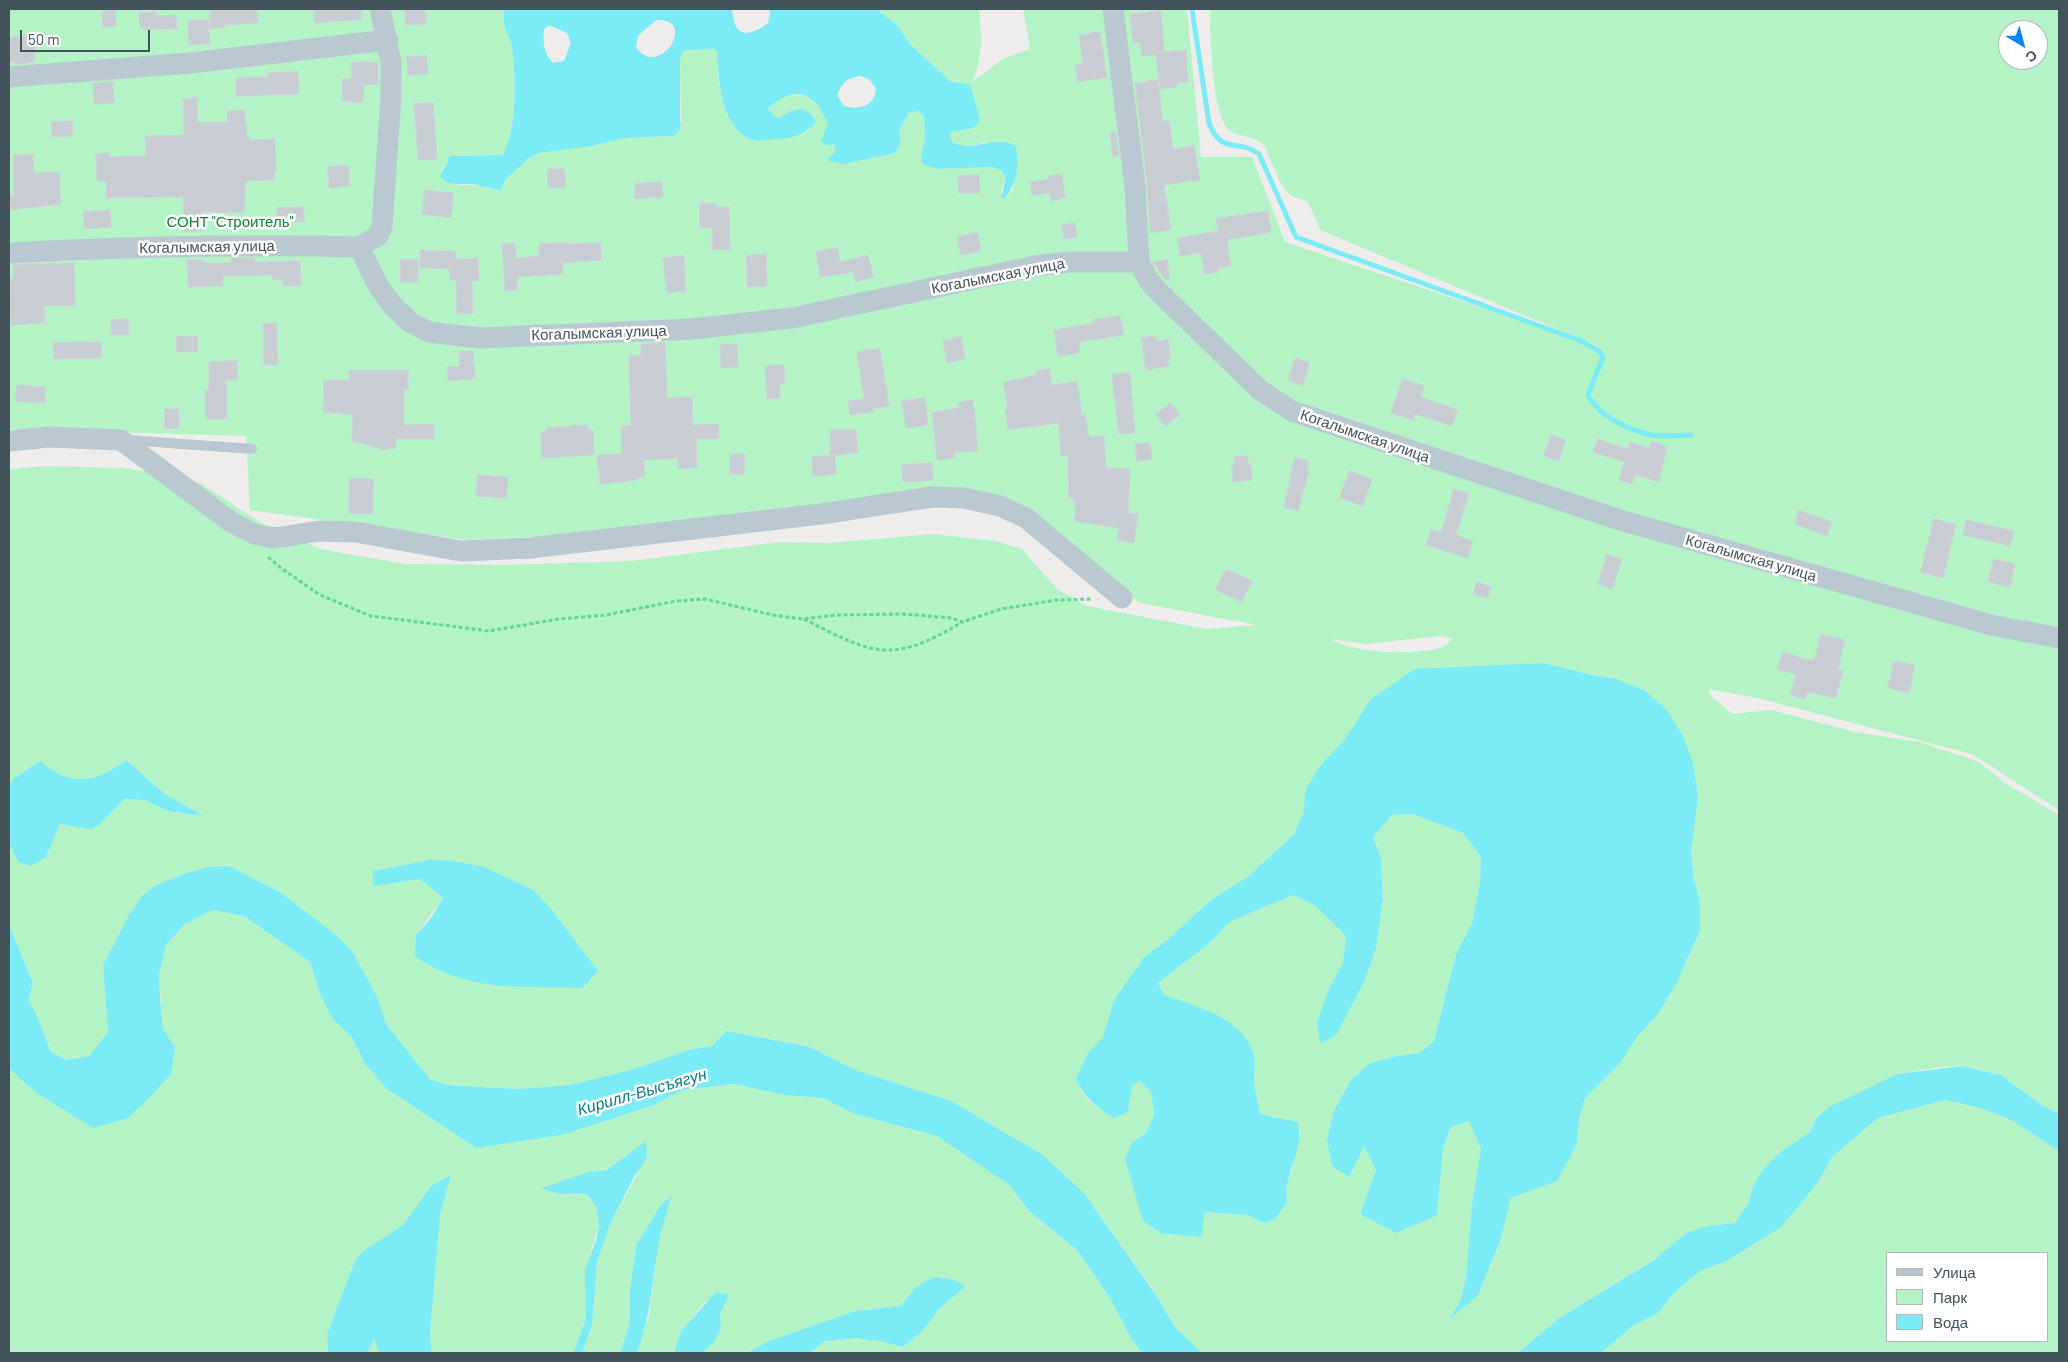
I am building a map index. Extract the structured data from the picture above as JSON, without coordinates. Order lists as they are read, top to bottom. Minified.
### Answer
{"streets":{"street":["Когалымская улица"]},"water":["Кирилл-Высъягун"],"parks":["СОНТ \"Строитель\""],"legend":["Улица","Парк","Вода"],"scale_bar":"50 m","north":"bottom right"}
